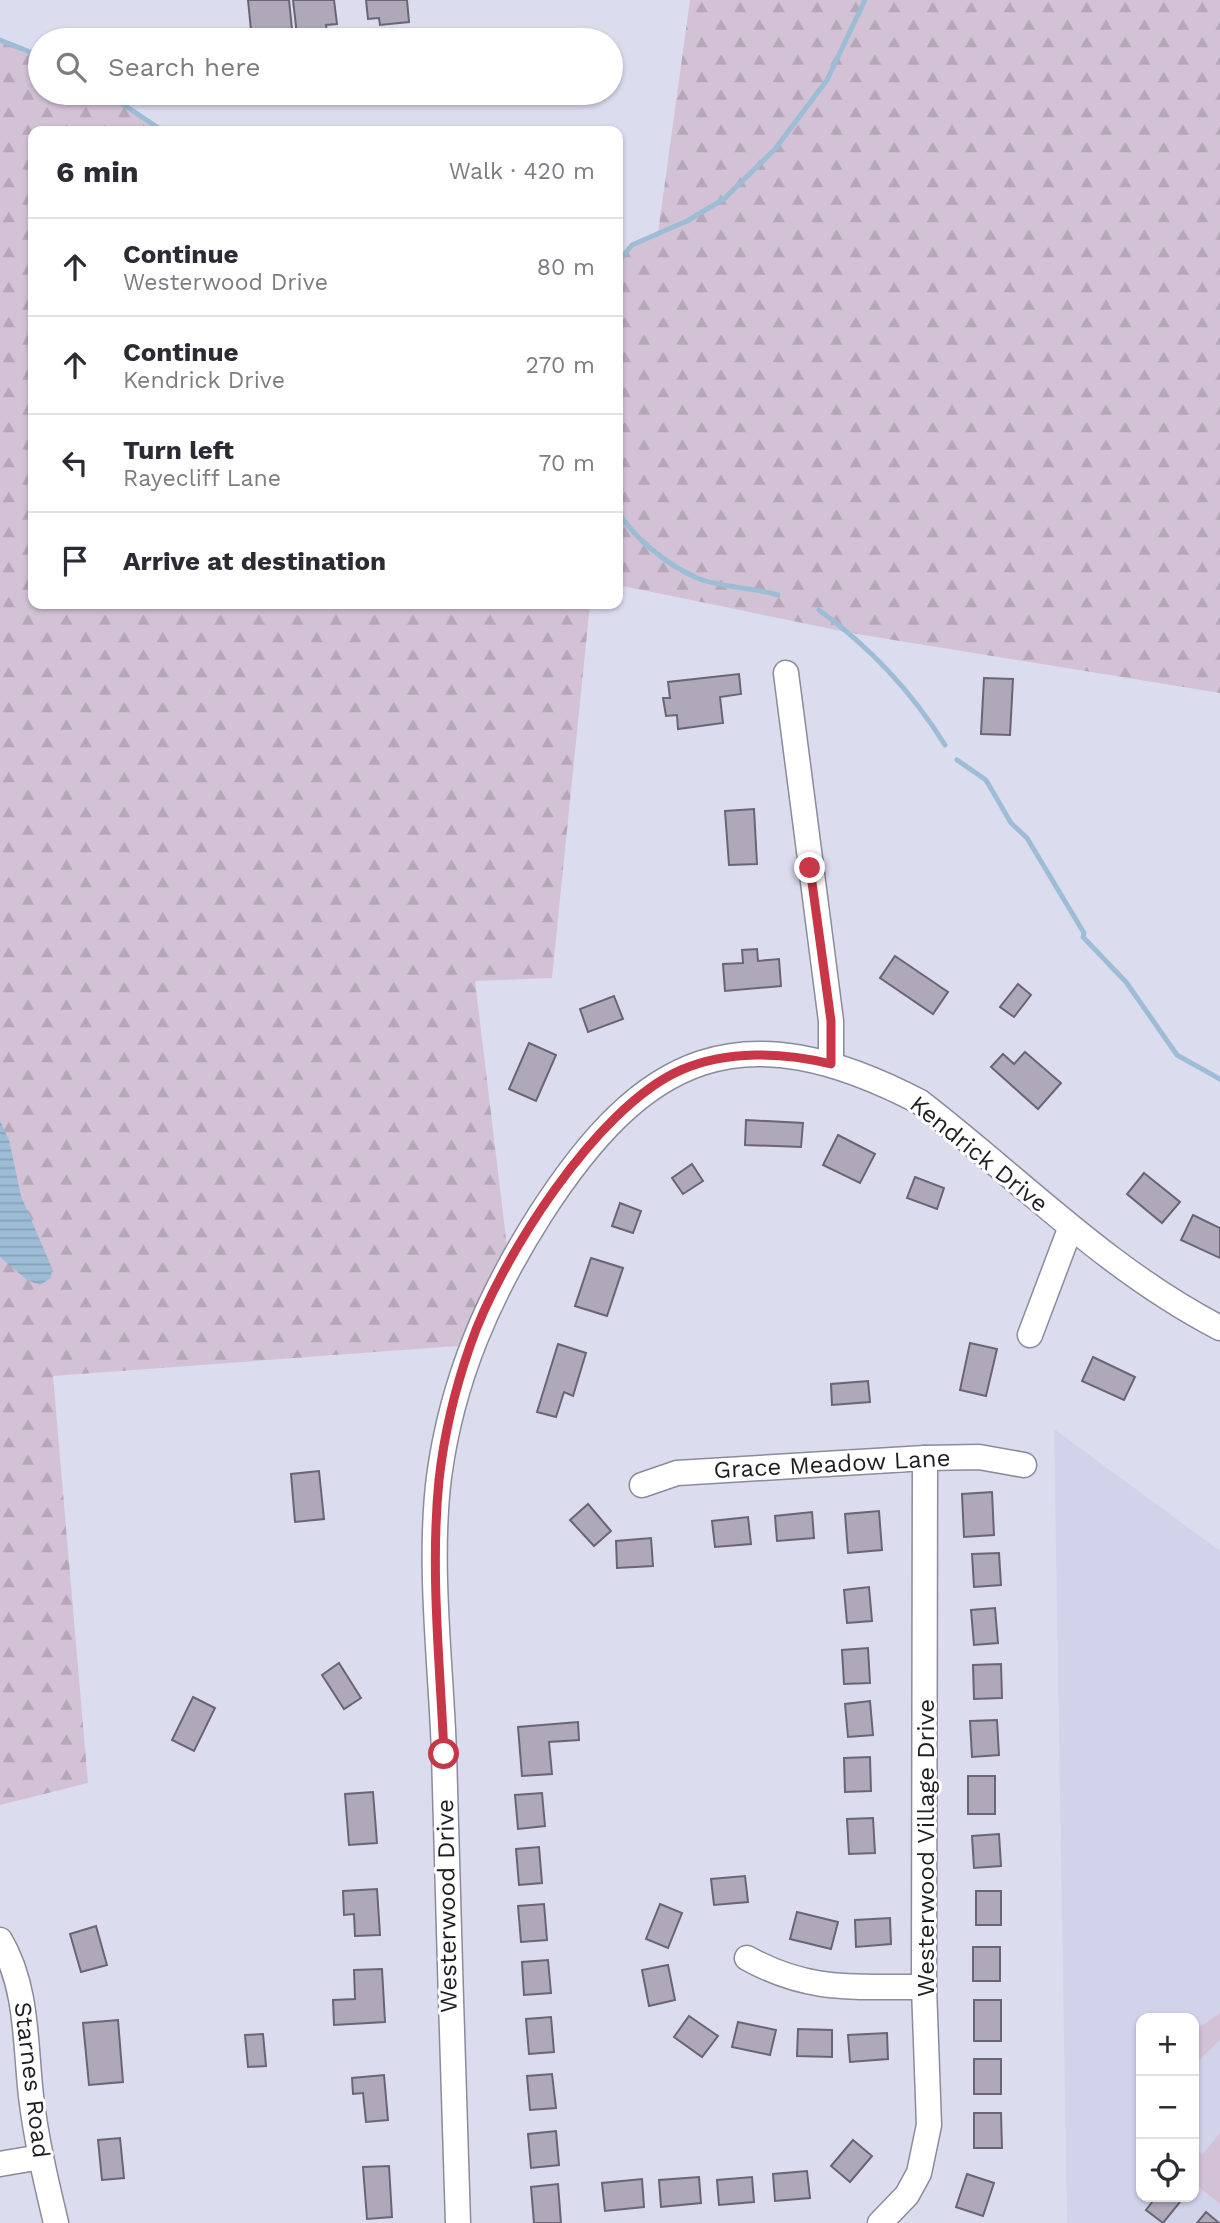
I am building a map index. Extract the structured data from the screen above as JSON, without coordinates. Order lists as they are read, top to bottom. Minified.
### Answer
{"streets":{"street":["Kendrick Drive","Grace Meadow Lane","Westerwood Village Drive","Westerwood Drive","Starnes Road"]},"crossings":[["Kendrick Drive","Westerwood Drive"],["Grace Meadow Lane","Westerwood Village Drive"]],"page":{"search":"Search here","heading":["6 min","Walk · 420 m"],"list":[["Continue","Westerwood Drive","80 m"],["Continue","Kendrick Drive","270 m"],["Turn left","Rayecliff Lane","70 m"],"Arrive at destination"],"map_buttons":["+","−"]}}
